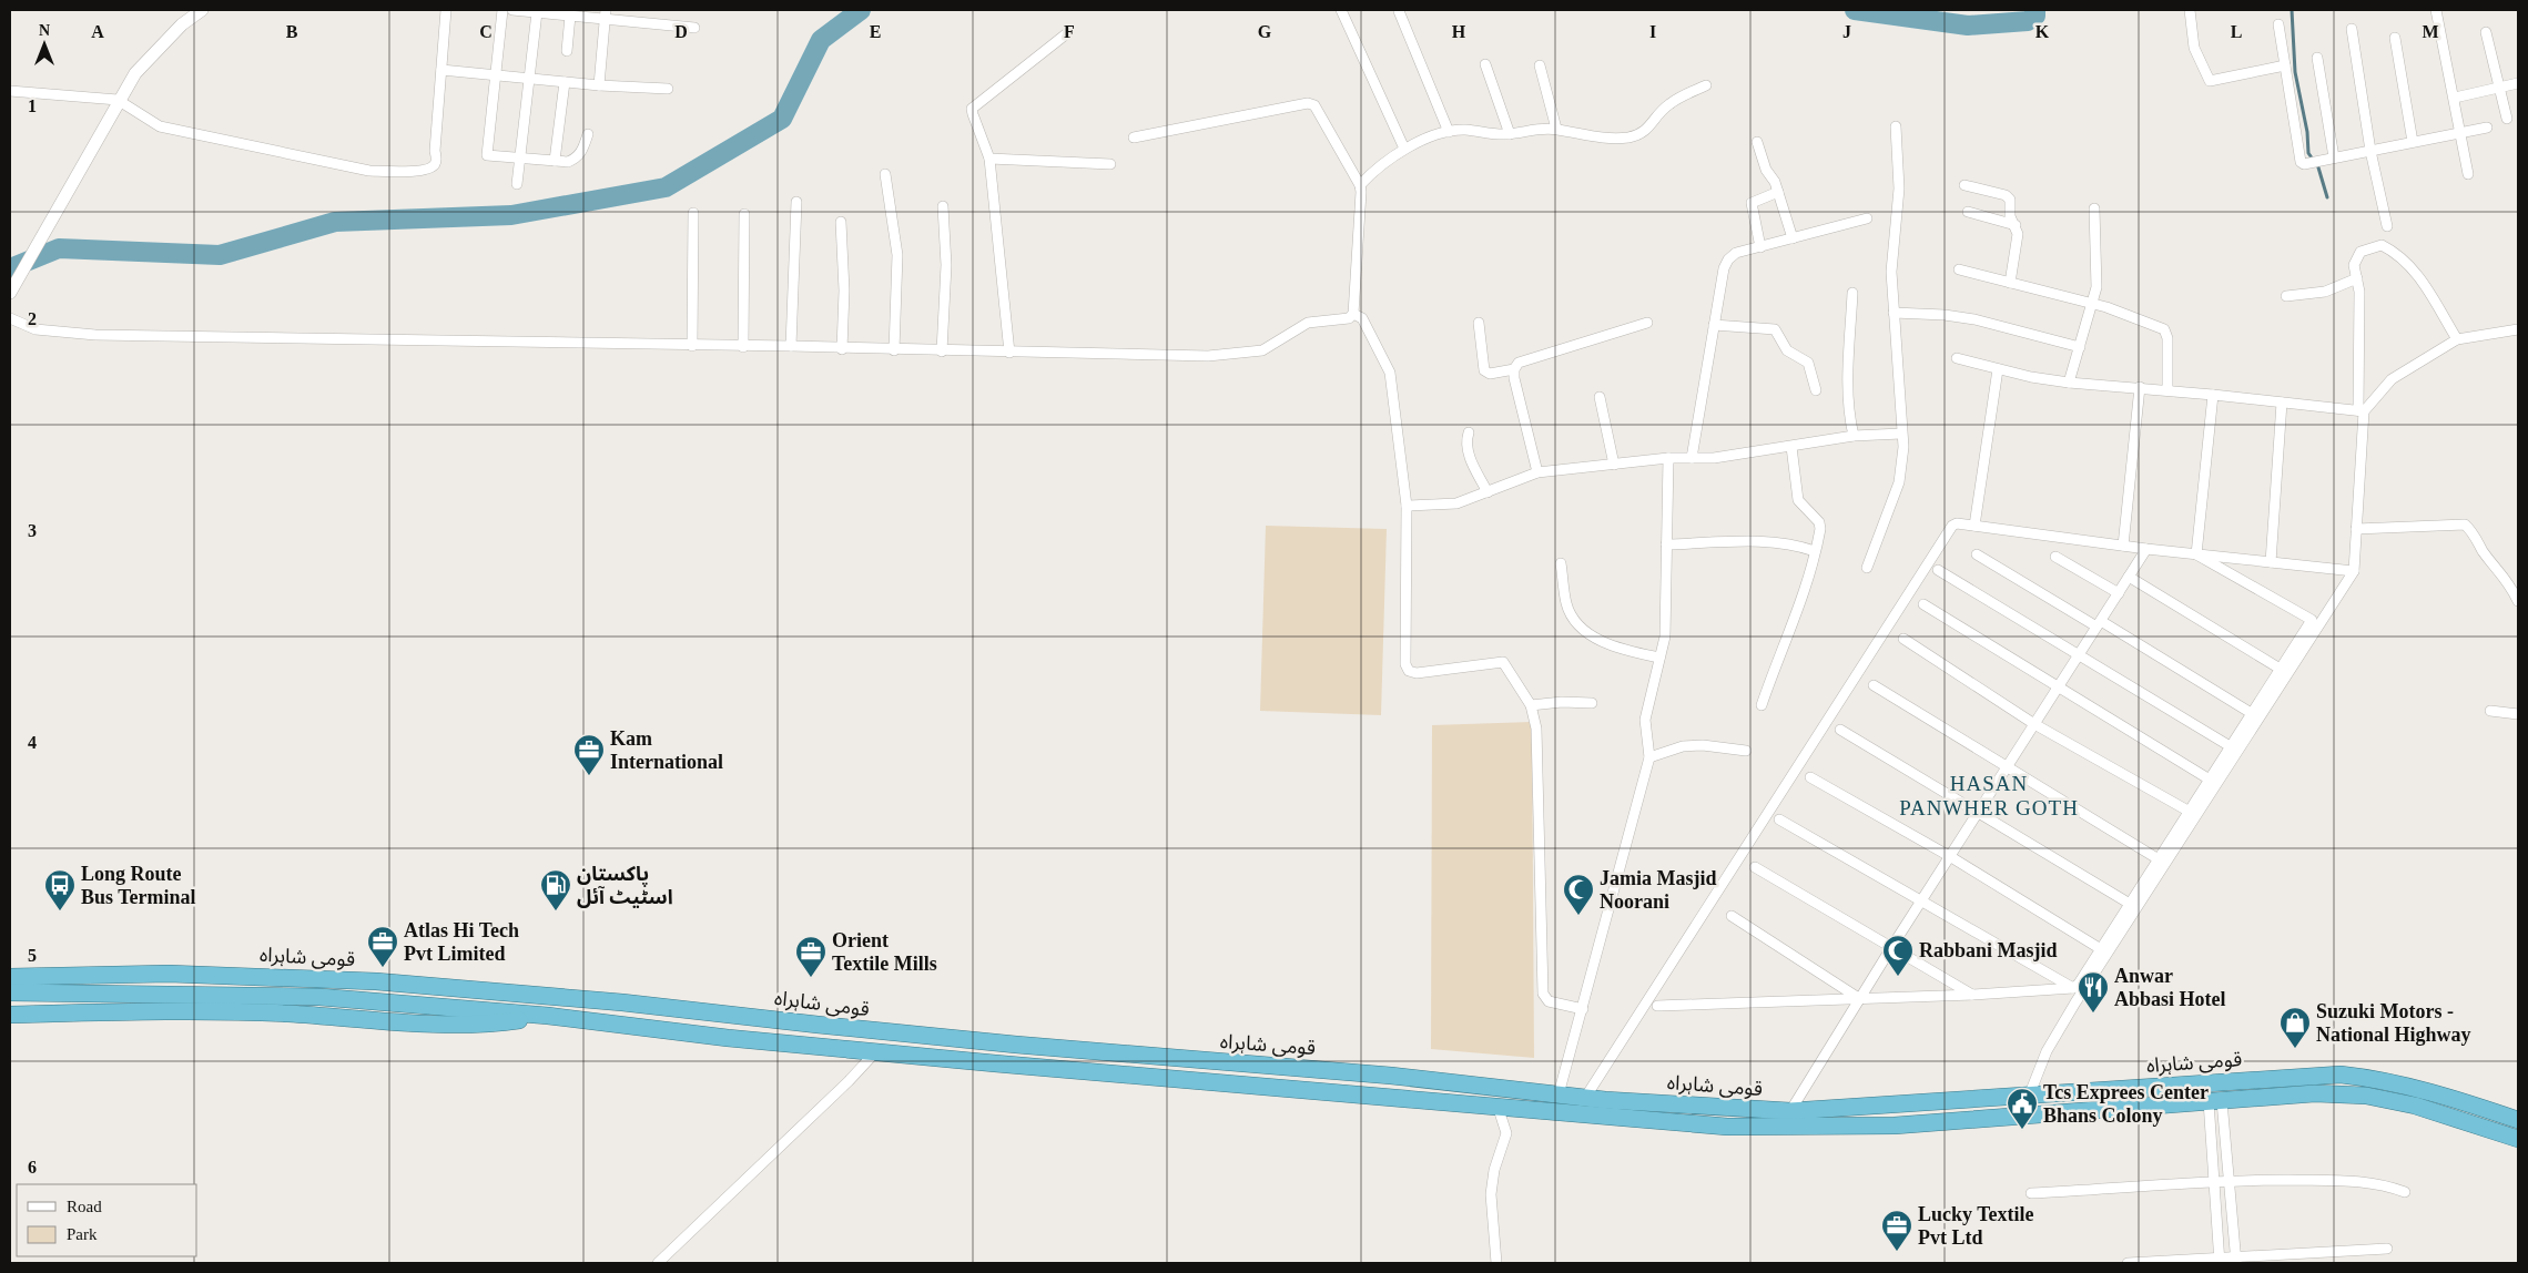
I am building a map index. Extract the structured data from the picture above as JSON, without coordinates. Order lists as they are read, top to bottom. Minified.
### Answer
{"streets":{"highway":["قومی شاہراہ"]},"districts":["HASAN PANWHER GOTH"],"places":{"office":["Kam International","Atlas Hi Tech Pvt Limited","Orient Textile Mills","Lucky Textile Pvt Ltd"],"bus stop":["Long Route Bus Terminal"],"fuel station":["پاکستان اسٹیٹ آئل"],"mosque":["Jamia Masjid Noorani","Rabbani Masjid"],"restaurant":["Anwar Abbasi Hotel"],"shop":["Suzuki Motors - National Highway"],"public building":["Tcs Exprees Center Bhans Colony"]},"legend":["Road","Park"],"north":"top","grid":{"columns":["A","B","C","D","E","F","G","H","I","J","K","L","M"],"rows":["1","2","3","4","5","6"]}}
